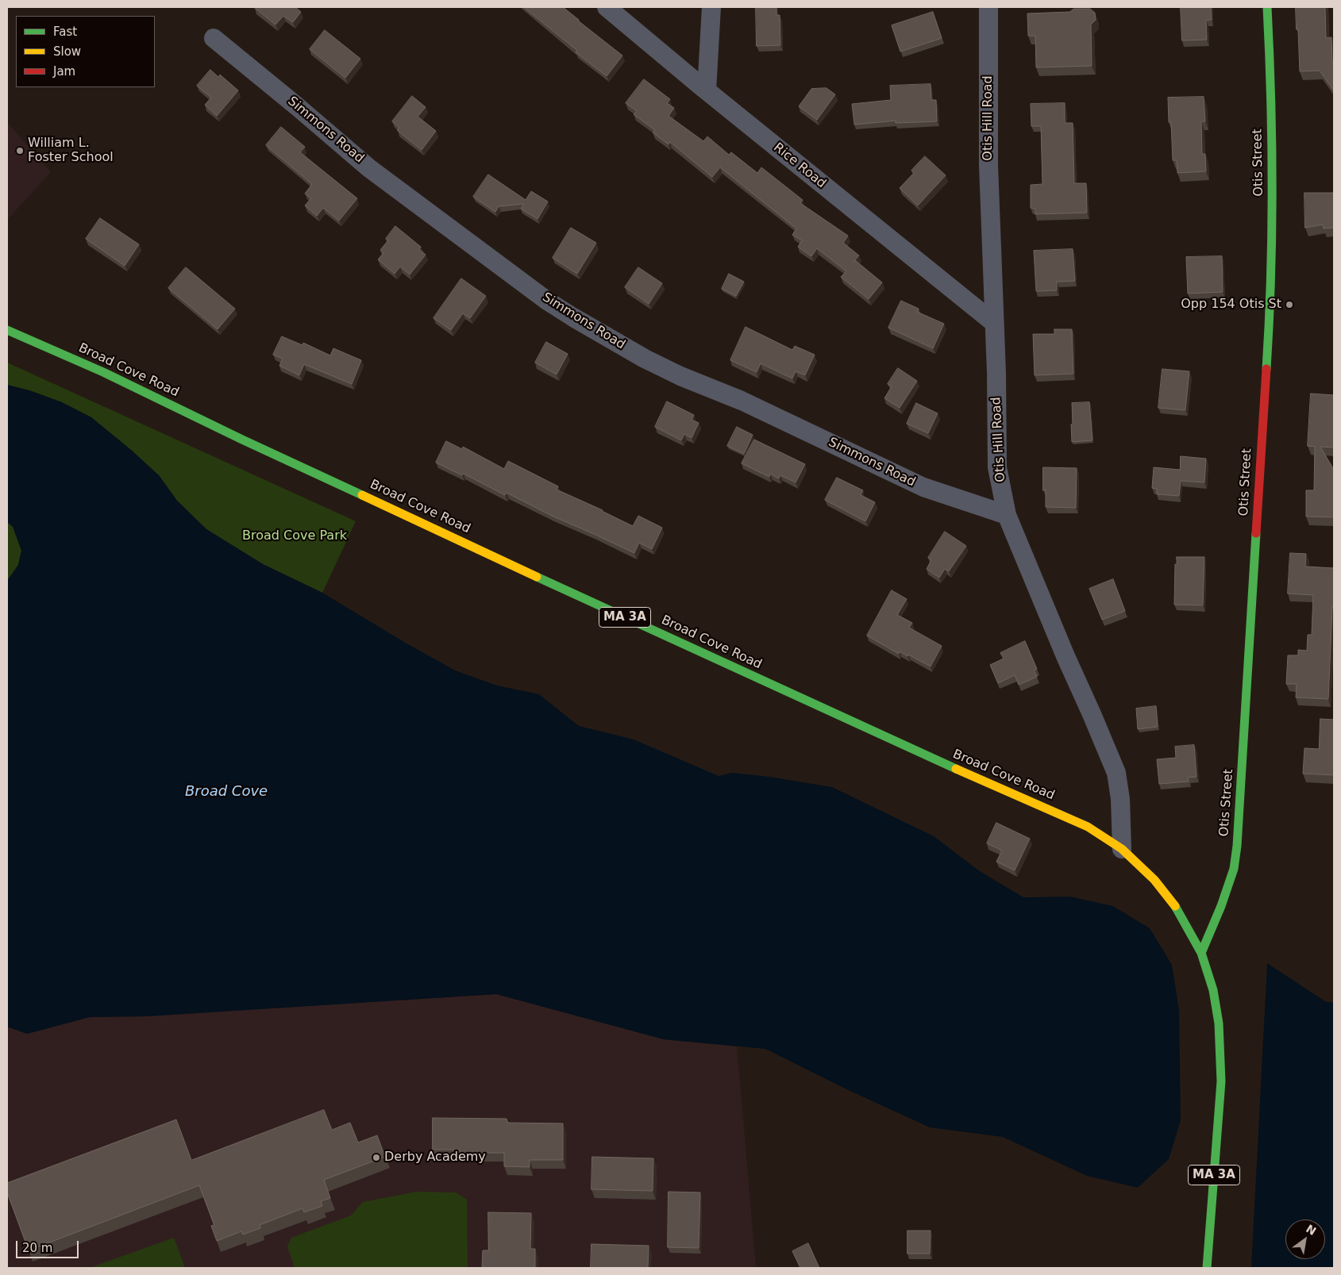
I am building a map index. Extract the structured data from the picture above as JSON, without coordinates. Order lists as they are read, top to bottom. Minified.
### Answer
{"streets":{"main road":["Otis Street","Broad Cove Road","MA 3A"],"street":["Otis Hill Road","Simmons Road","Rice Road"]},"crossings":[["Otis Hill Road","Simmons Road"],["Otis Hill Road","Rice Road"],["Otis Hill Road","Broad Cove Road"],["Otis Street","Broad Cove Road"]],"water":["Broad Cove"],"parks":["Broad Cove Park"],"places":["William L. Foster School","Opp 154 Otis St","Derby Academy"],"legend":["Fast","Slow","Jam"],"scale_bar":"20 m","north":"top right"}
